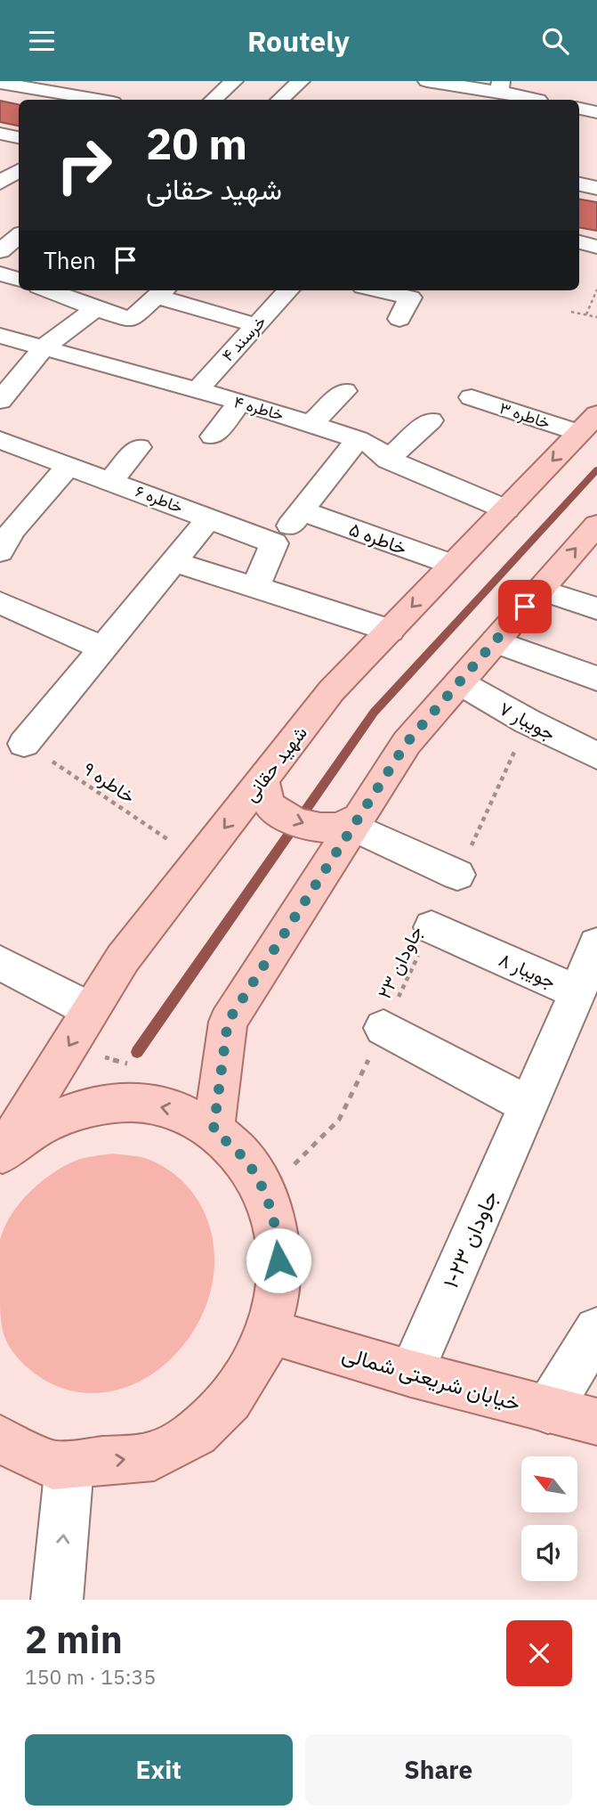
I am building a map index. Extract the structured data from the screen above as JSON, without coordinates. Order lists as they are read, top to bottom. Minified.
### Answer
{"streets":{"main road":["شهید حقانی","خیابان شریعتی شمالی"],"street":["خرسند ۴","خاطره ۴","خاطره ۳","خاطره ۶","خاطره ۵","جویبار ۷","جویبار ۸","جاودان ۲۳-۱"],"path":["خاطره ۹","جاودان ۲۳"]},"crossings":[["خرسند ۴","خاطره ۴"],["خاطره ۴","شهید حقانی"],["خاطره ۳","شهید حقانی"],["خاطره ۵","شهید حقانی"],["شهید حقانی","خاطره ۹"],["جاودان ۲۳","جویبار ۸"],["جویبار ۸","جاودان ۲۳-۱"],["جاودان ۲۳-۱","خیابان شریعتی شمالی"]],"north":"top left","page":{"header":"Routely","turn":["20 m","شهید حقانی"],"then":"Then","heading":["2 min","150 m · 15:35"],"buttons":["Exit","Share"]}}
